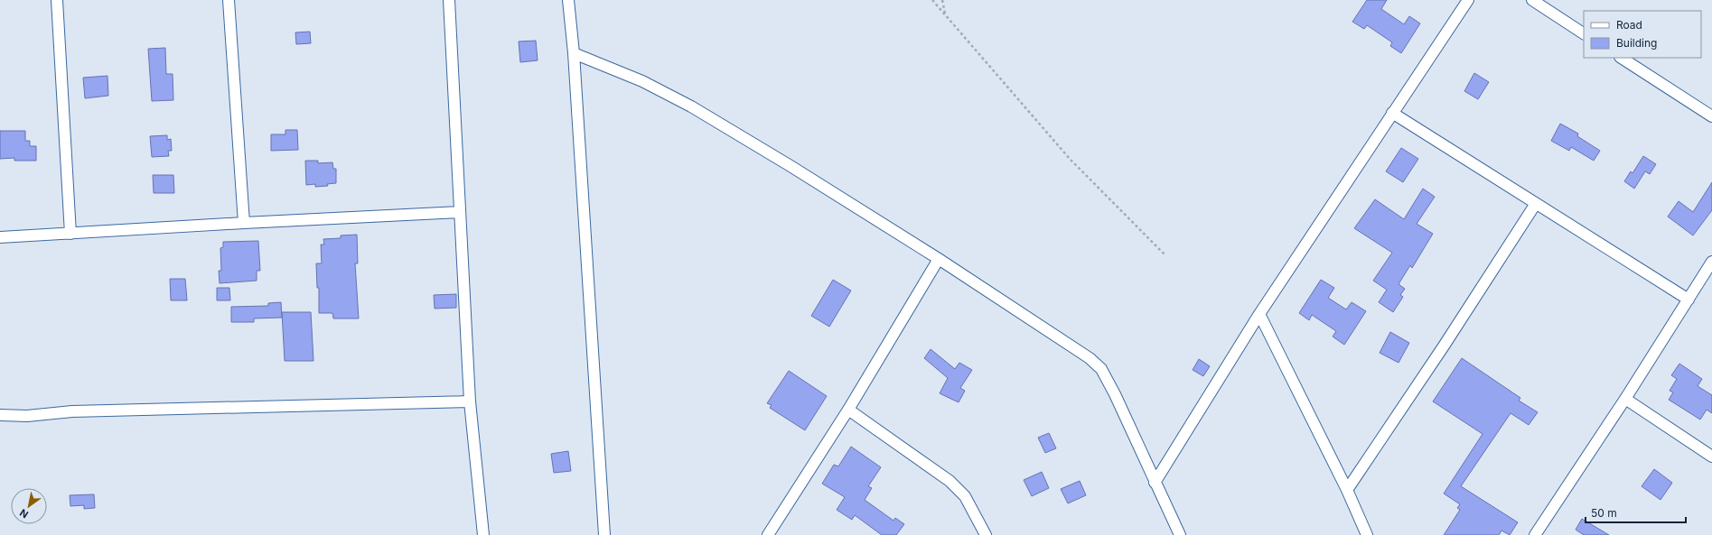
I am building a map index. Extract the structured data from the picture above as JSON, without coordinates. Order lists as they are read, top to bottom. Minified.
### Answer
{"legend":["Road","Building"],"scale_bar":"50 m","north":"bottom left"}
